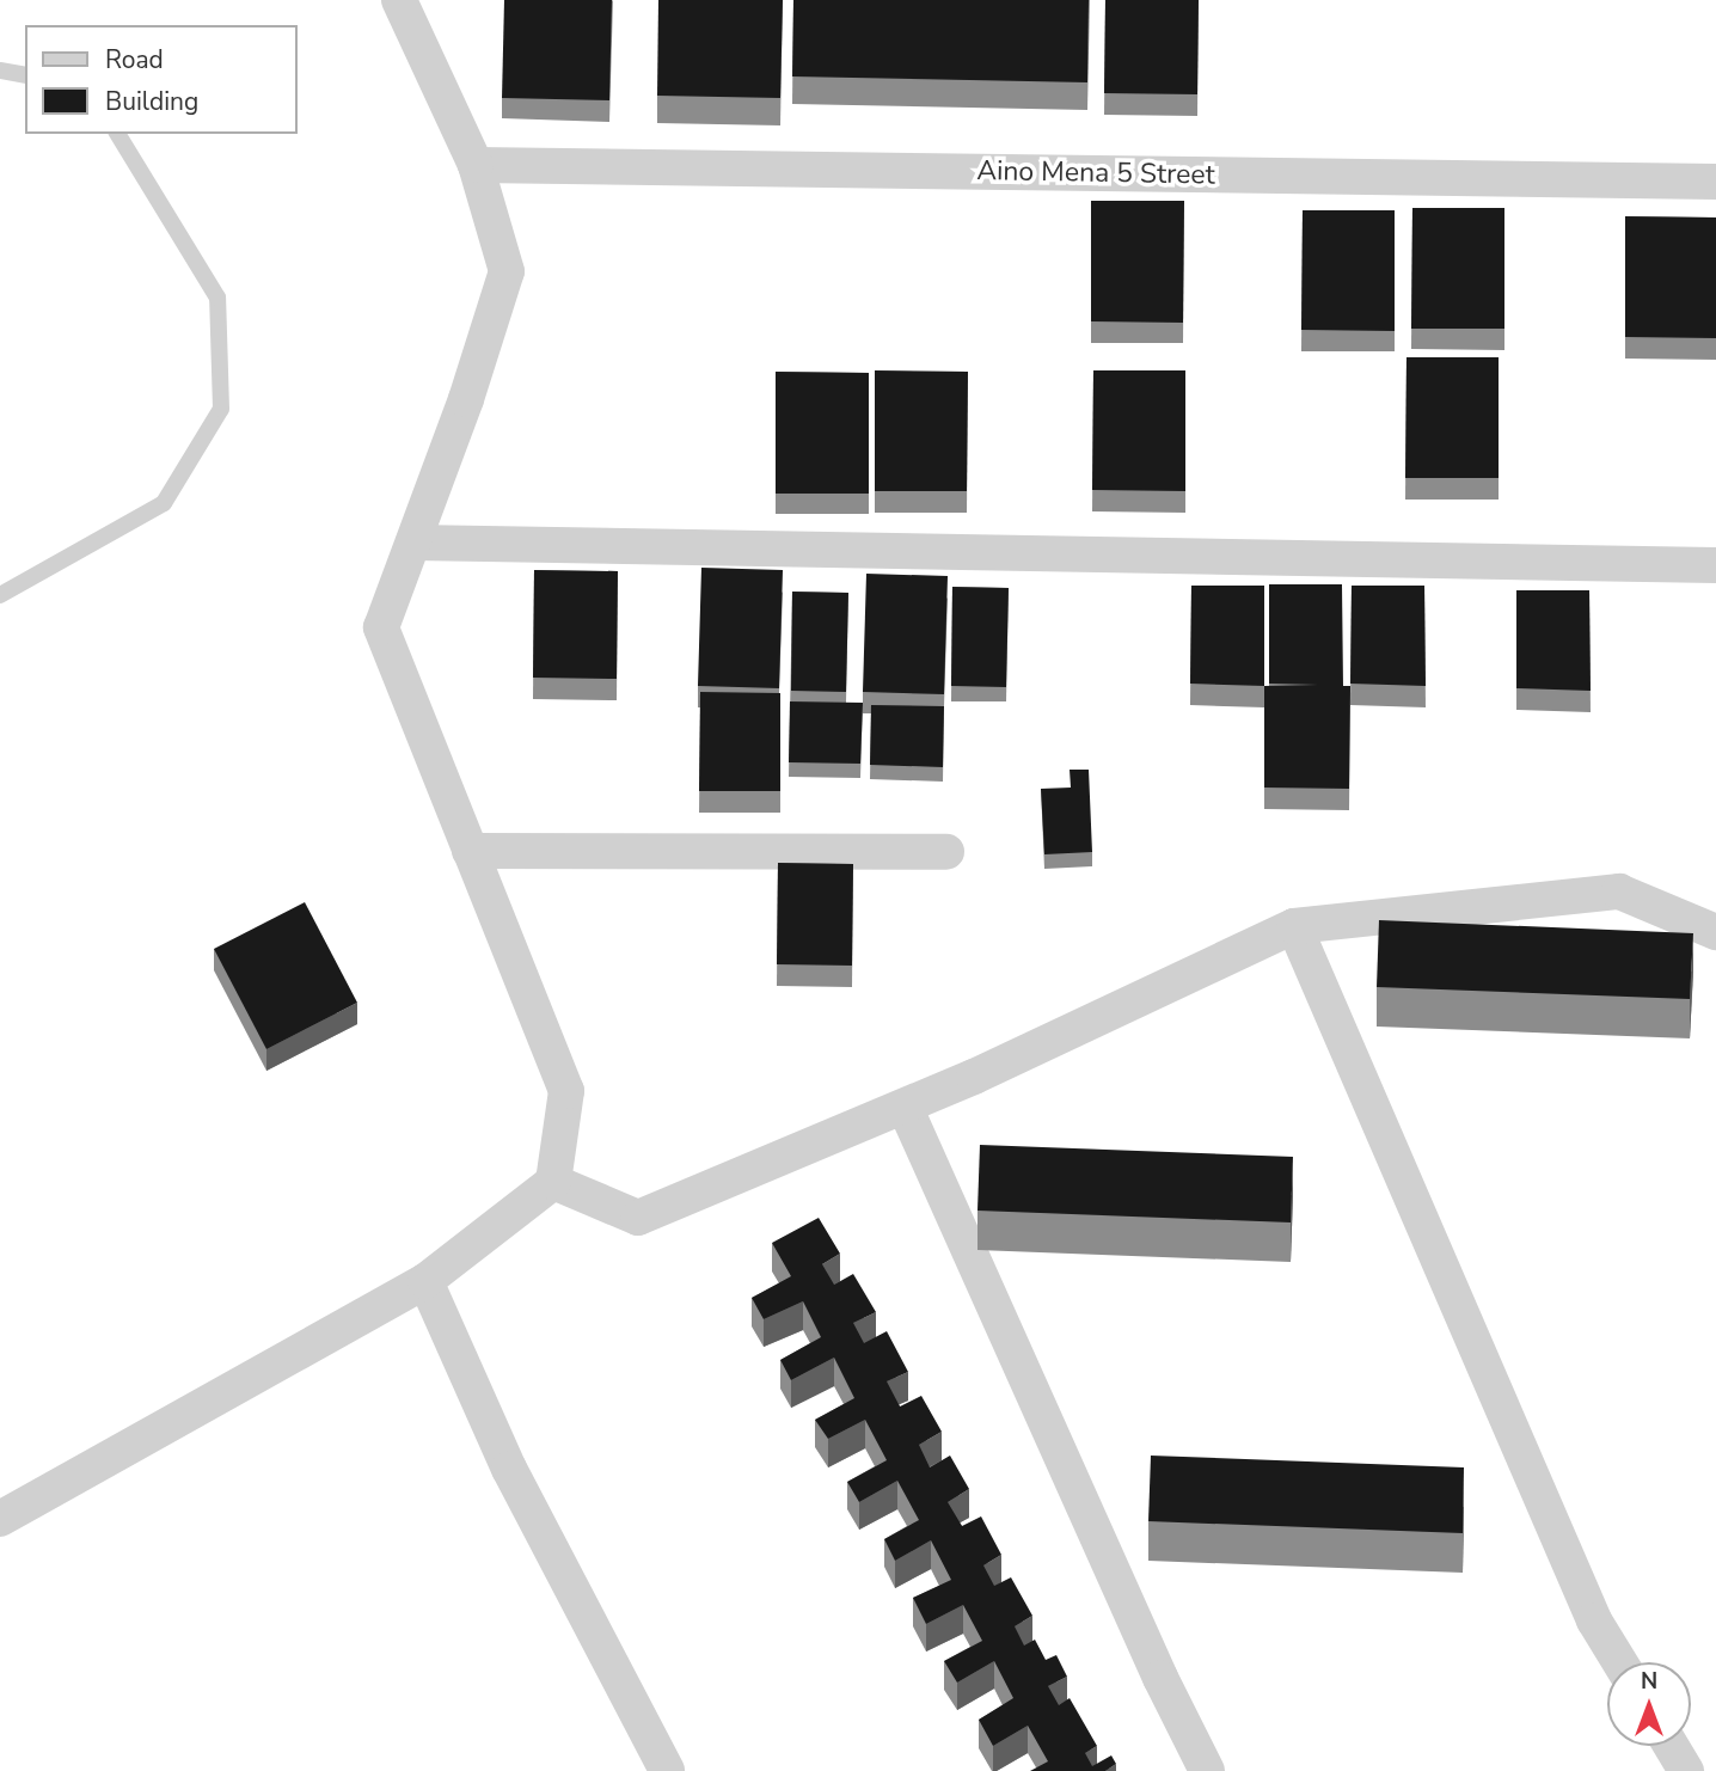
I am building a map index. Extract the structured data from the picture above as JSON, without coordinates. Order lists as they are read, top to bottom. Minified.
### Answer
{"streets":{"street":["Aino Mena 5 Street"]},"legend":["Road","Building"],"north":"top"}
